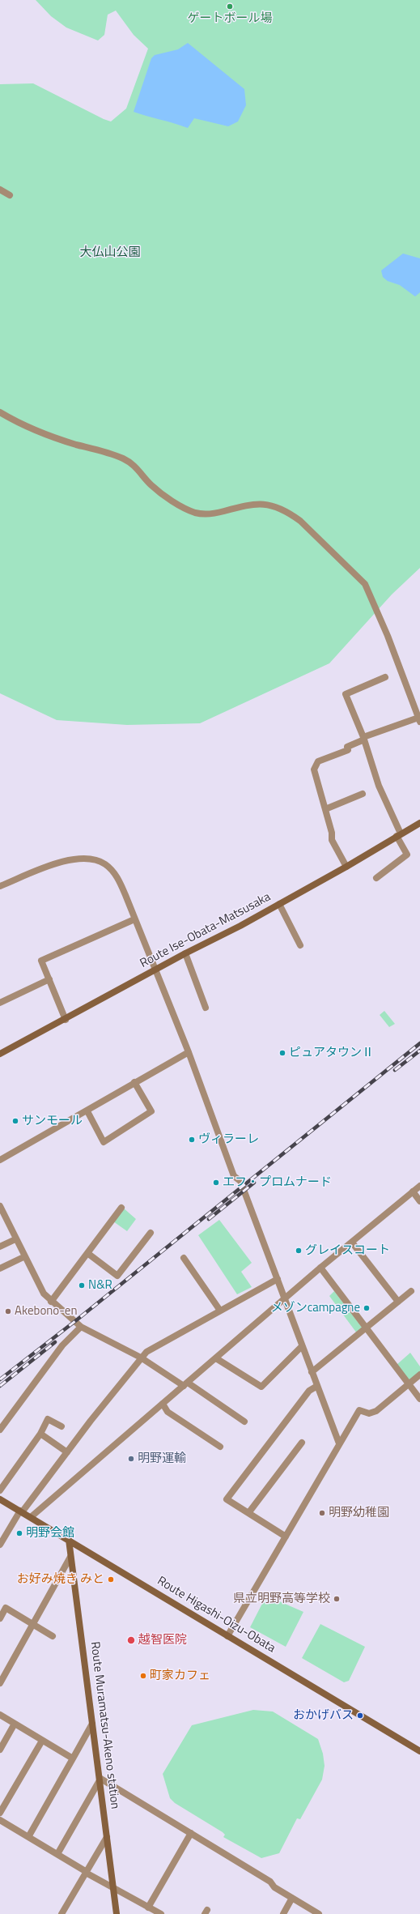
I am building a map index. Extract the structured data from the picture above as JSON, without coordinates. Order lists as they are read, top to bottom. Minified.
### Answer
{"streets":{"main road":["Route Ise-Obata-Matsusaka","Route Higashi-Oizu-Obata","Route Muramatsu-Akeno station"]},"crossings":[["Route Higashi-Oizu-Obata","Route Muramatsu-Akeno station"]],"parks":["大仏山公園"],"places":["ゲートボール場","ピュアタウンⅡ","サンモール","ヴィラーレ","エフ・プロムナード","グレイスコート","N&R","メゾンcampagne","Akebono-en","明野運輸","明野幼稚園","明野会館","お好み焼き みと","県立明野高等学校","越智医院","町家カフェ","おかげバス"]}
